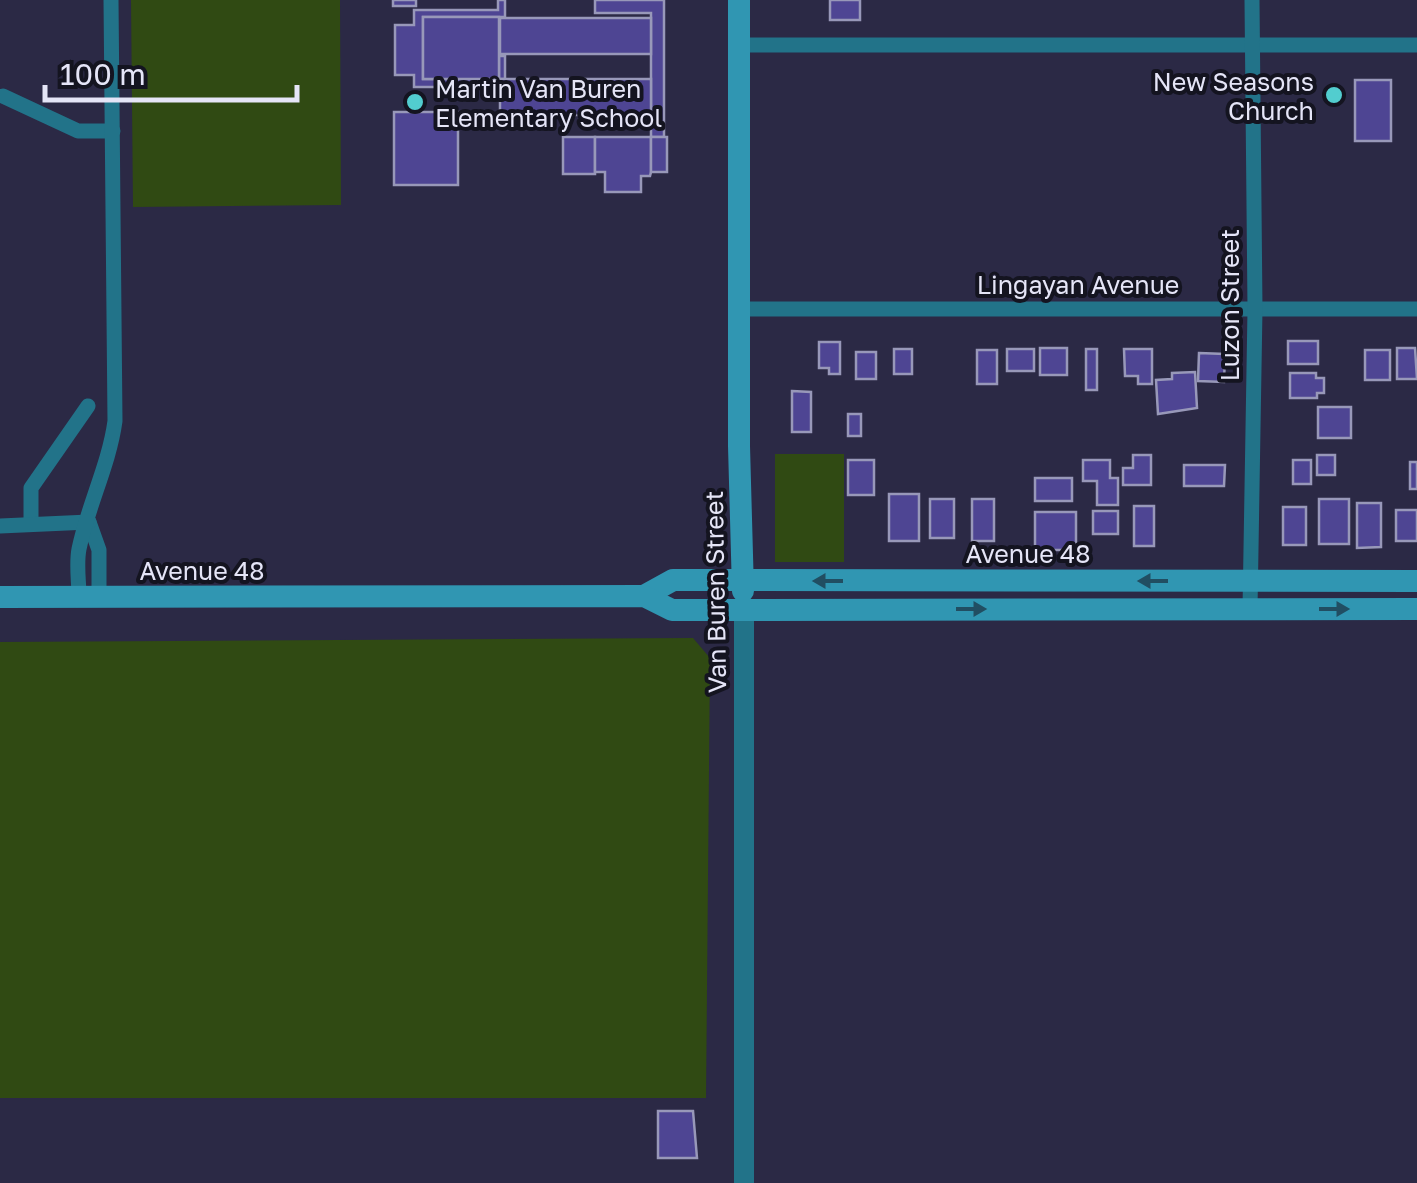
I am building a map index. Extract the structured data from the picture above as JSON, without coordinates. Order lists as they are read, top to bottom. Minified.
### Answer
{"streets":{"main road":["Avenue 48","Van Buren Street"],"street":["Lingayan Avenue","Luzon Street"]},"crossings":[["Lingayan Avenue","Luzon Street"],["Lingayan Avenue","Van Buren Street"],["Luzon Street","Avenue 48"],["Avenue 48","Van Buren Street"]],"places":["New Seasons Church","Martin Van Buren Elementary School"],"scale_bar":"100 m"}
